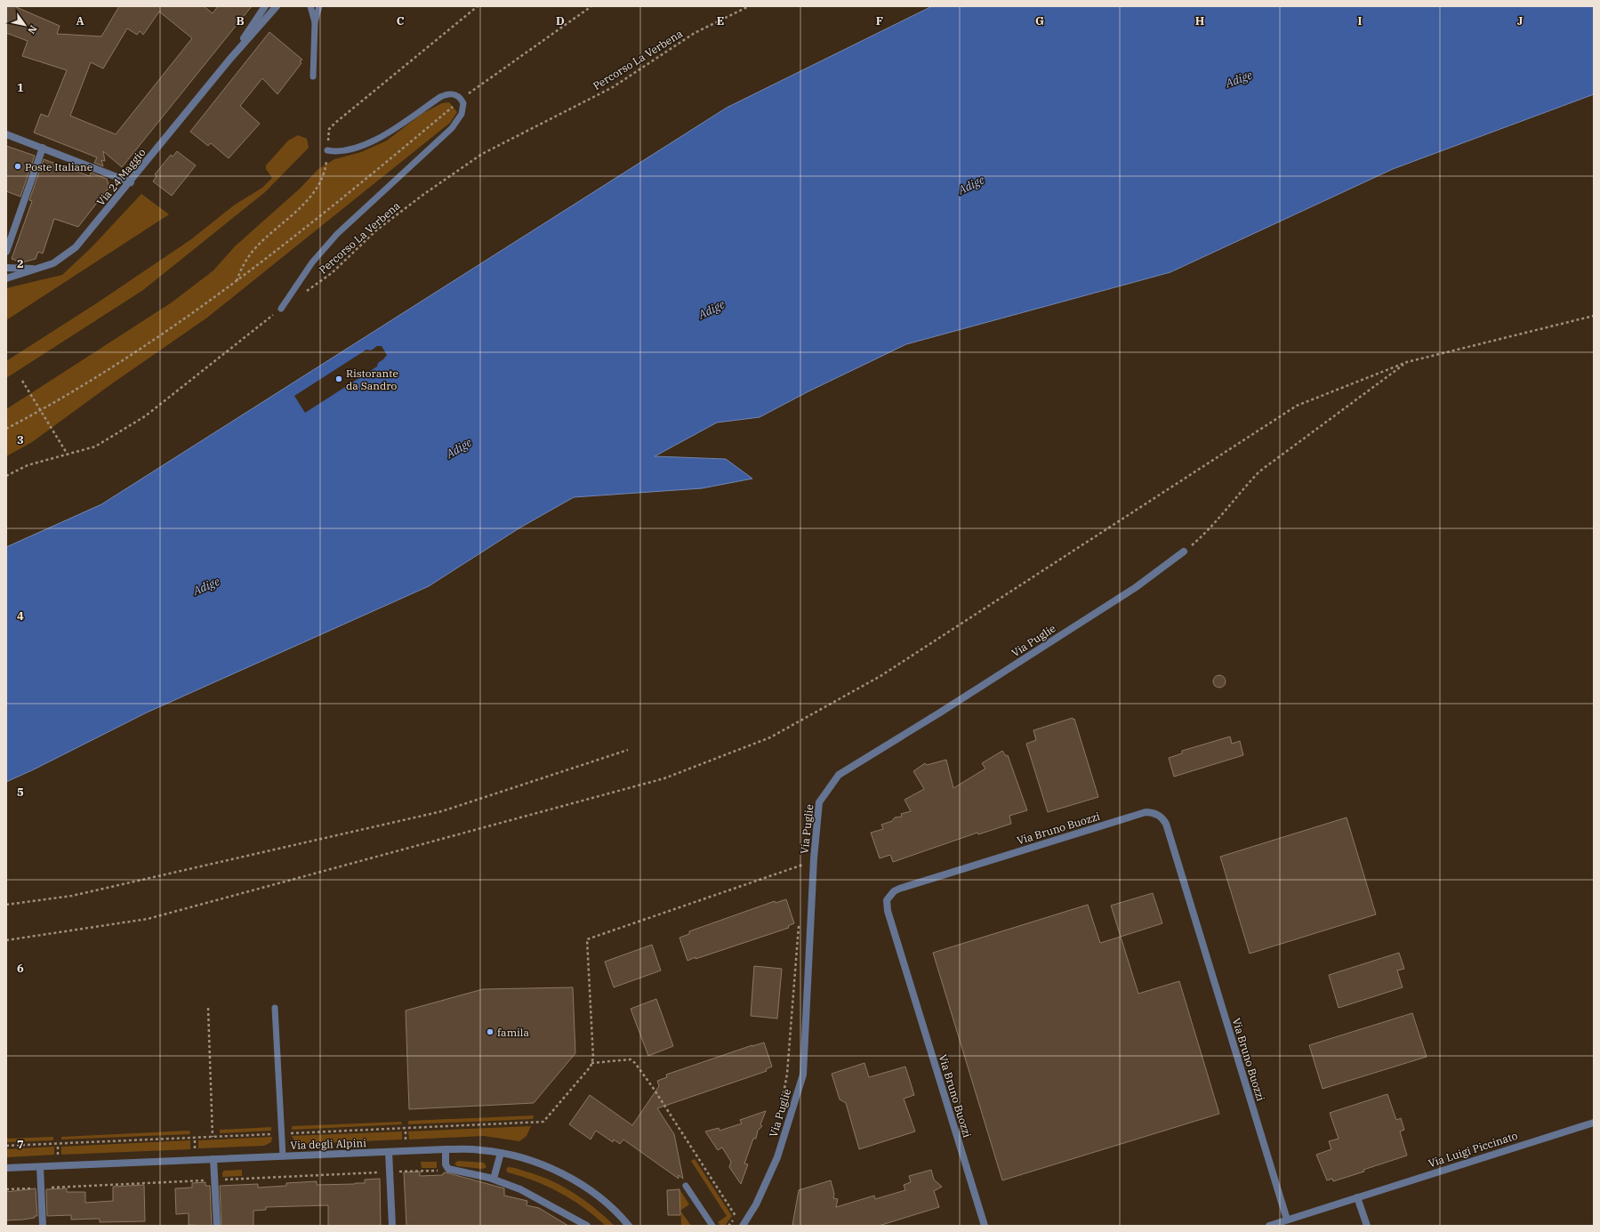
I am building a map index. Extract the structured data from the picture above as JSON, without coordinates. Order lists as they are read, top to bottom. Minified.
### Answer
{"streets":{"street":["Via 24 Maggio","Via Puglie","Via Bruno Buozzi","Via degli Alpini","Via Luigi Piccinato"],"path":["Percorso La Verbena"]},"crossings":[["Via Bruno Buozzi","Via Luigi Piccinato"]],"water":["Adige"],"places":["Poste Italiane","Ristorante da Sandro","famila"],"north":"bottom right","grid":{"columns":["A","B","C","D","E","F","G","H","I","J"],"rows":["1","2","3","4","5","6","7"]}}
